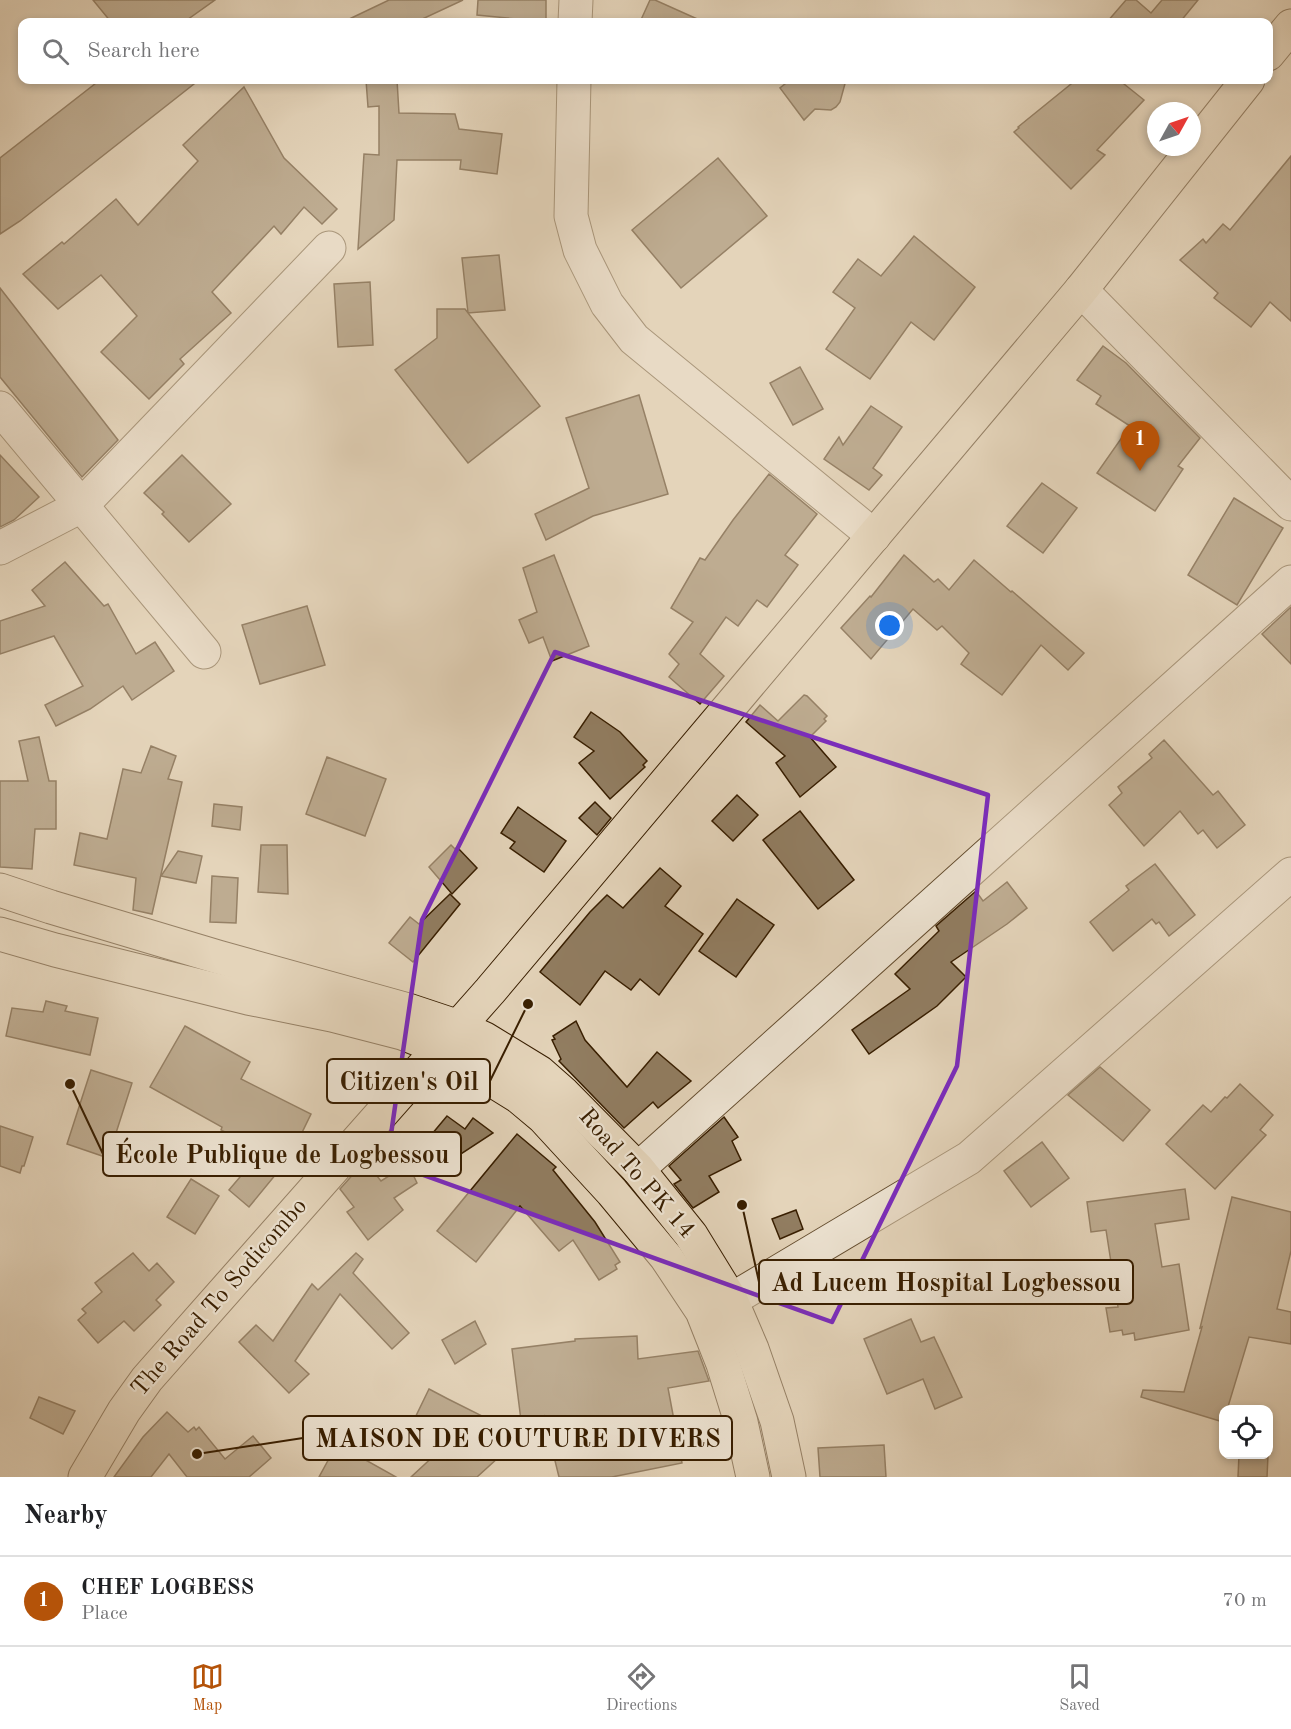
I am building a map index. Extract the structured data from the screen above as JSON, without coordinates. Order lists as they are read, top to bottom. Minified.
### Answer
{"streets":{"main road":["Road To PK 14","The Road To Sodicombo"]},"crossings":[["Road To PK 14","The Road To Sodicombo"]],"places":["Citizen's Oil","École Publique de Logbessou","Ad Lucem Hospital Logbessou","MAISON DE COUTURE DIVERS"],"north":"top right","page":{"search":"Search here","pins":"1","heading":"Nearby","list":[{"mark":"1","name":"CHEF LOGBESS","note":"Place","value":"70 m"}],"nav":["Map","Directions","Saved"]}}
